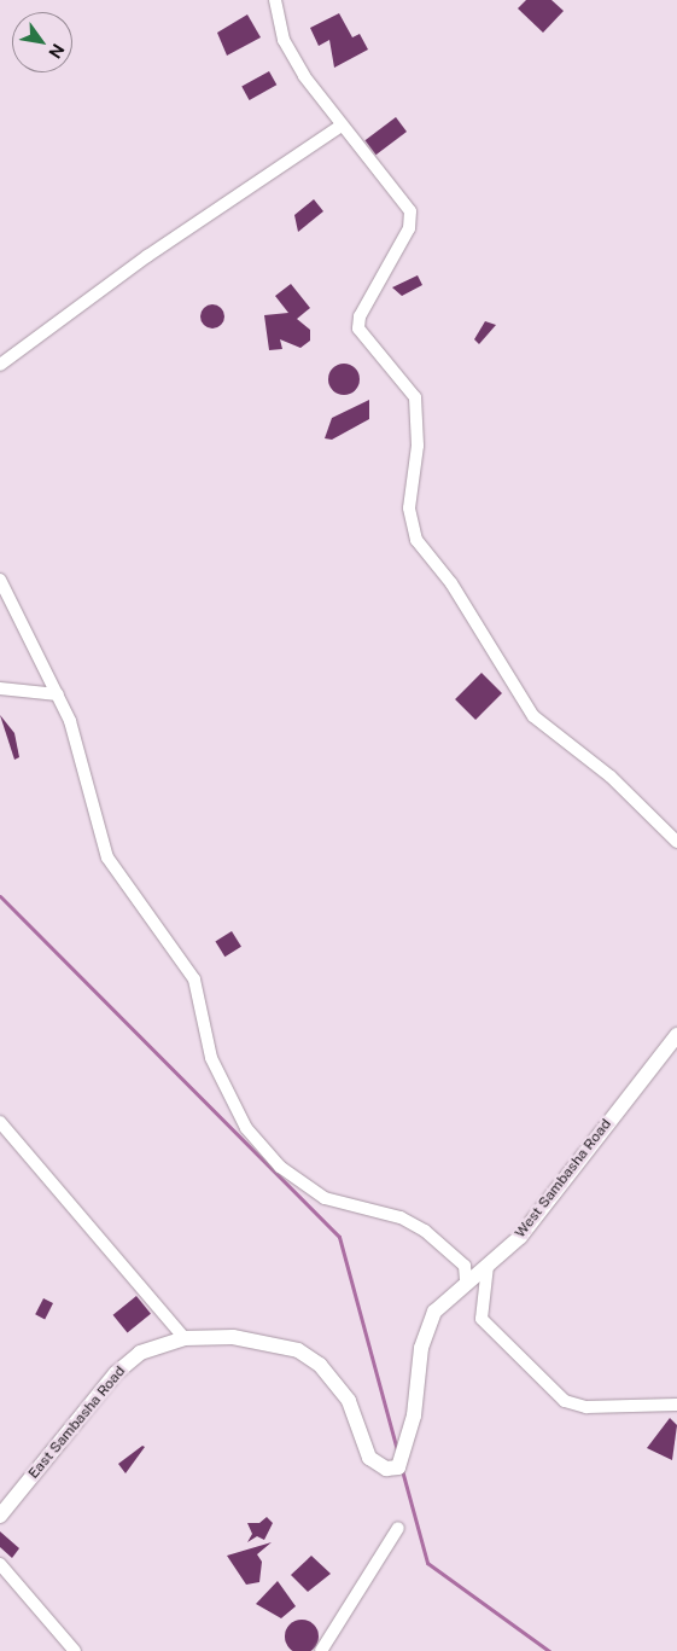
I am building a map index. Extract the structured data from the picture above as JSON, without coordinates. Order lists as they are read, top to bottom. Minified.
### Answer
{"streets":{"street":["West Sambasha Road","East Sambasha Road"]},"crossings":[["West Sambasha Road","East Sambasha Road"]],"north":"bottom right"}
